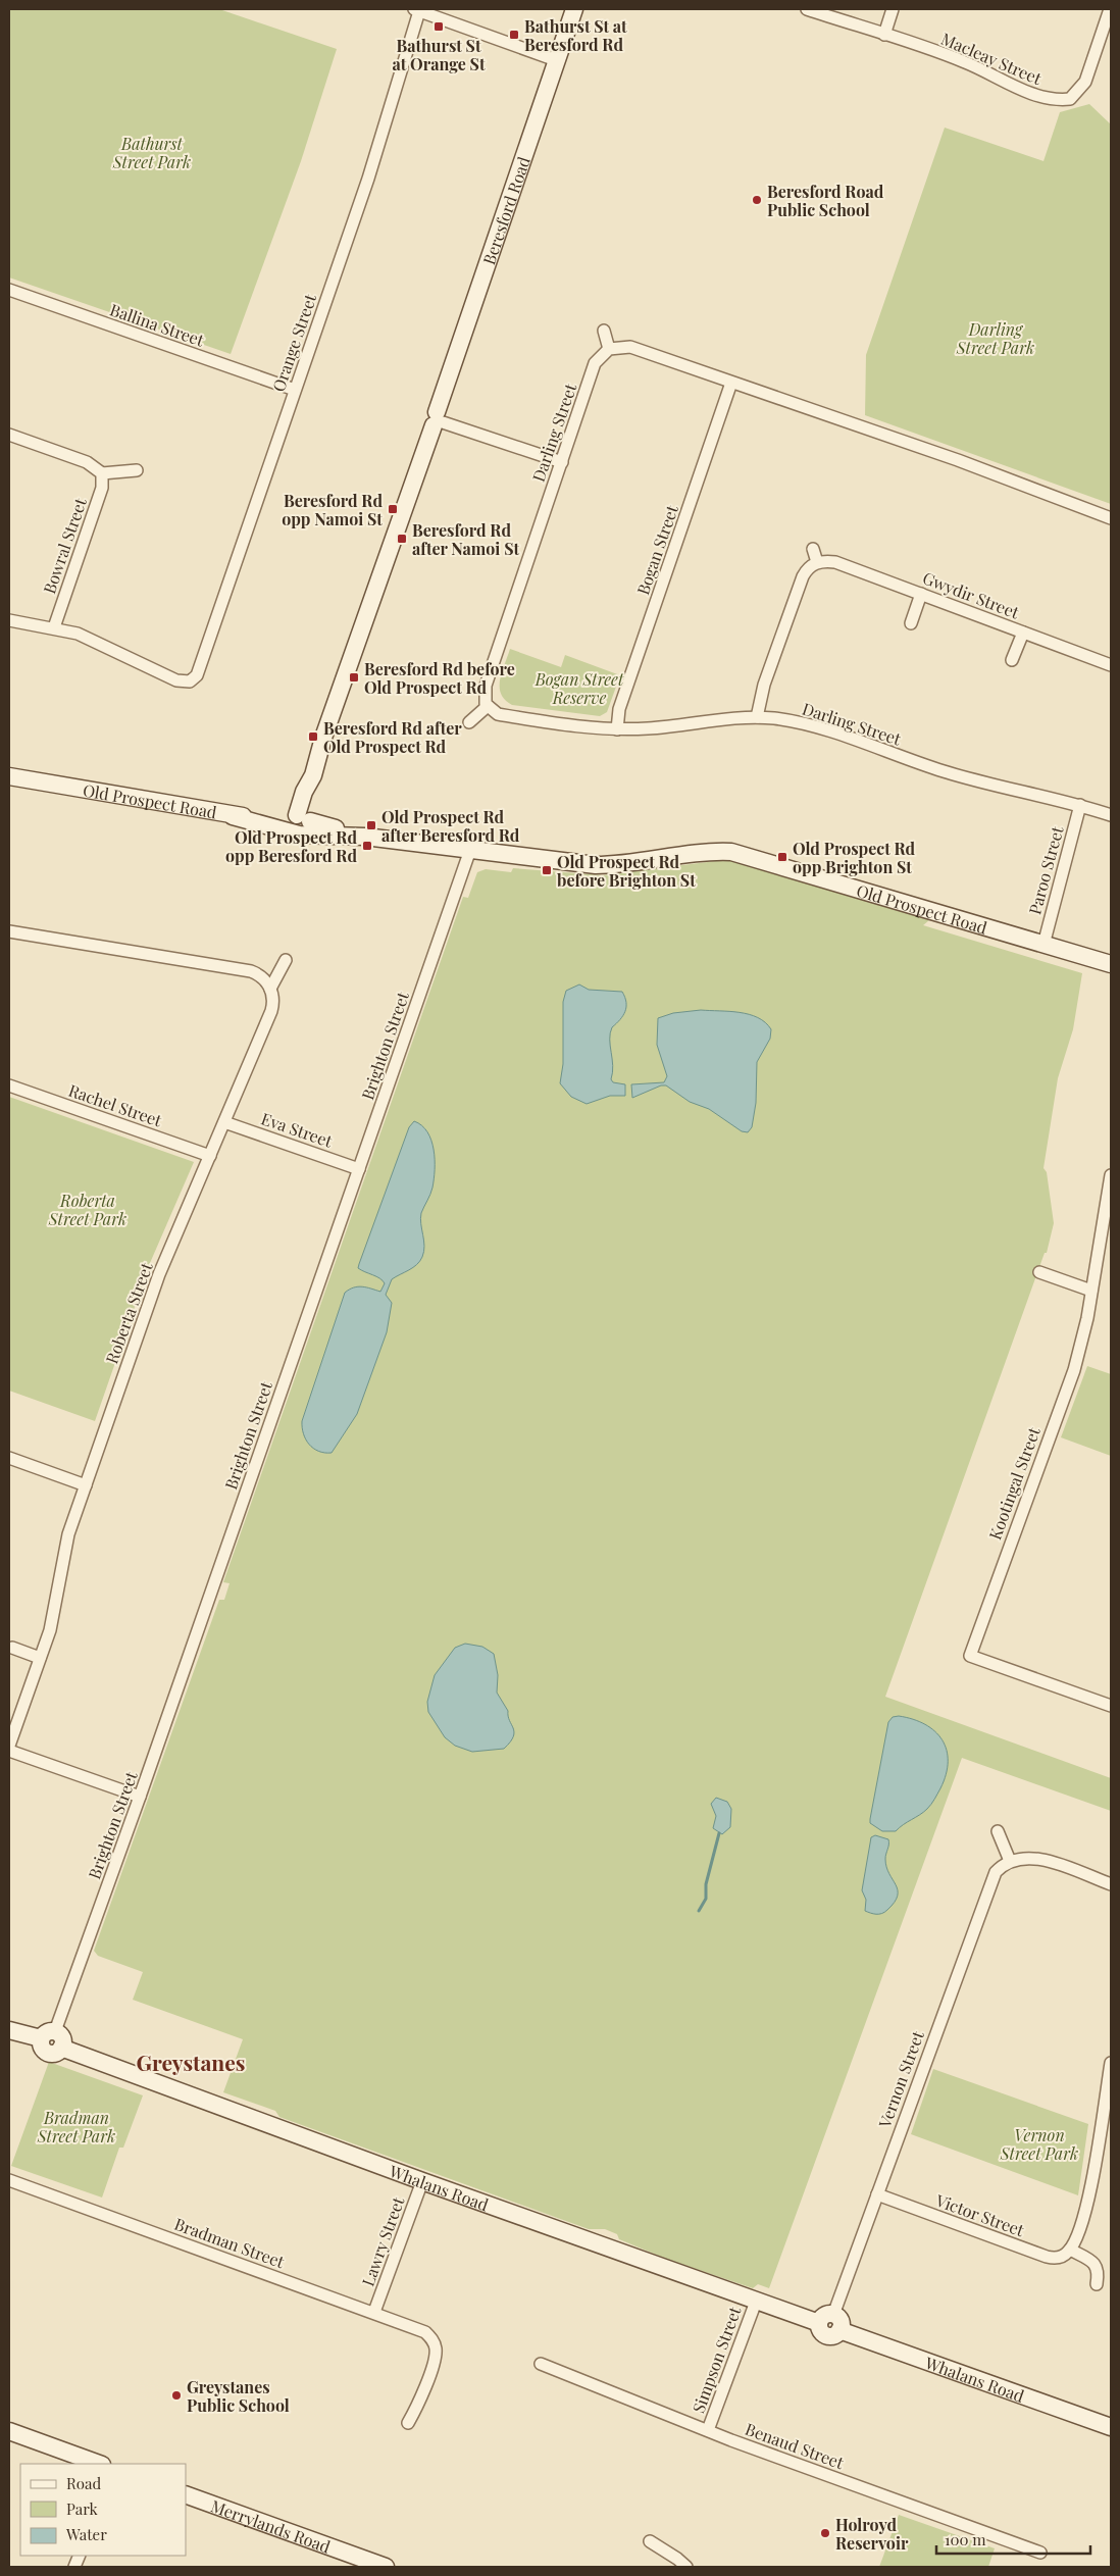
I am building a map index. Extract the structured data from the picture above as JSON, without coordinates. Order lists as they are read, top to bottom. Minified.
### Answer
{"streets":{"street":["Macleay Street","Beresford Road","Ballina Street","Orange Street","Darling Street","Bowral Street","Bogan Street","Gwydir Street","Old Prospect Road","Paroo Street","Brighton Street","Rachel Street","Eva Street","Roberta Street","Kootingal Street","Vernon Street","Whalans Road","Victor Street","Lawry Street","Bradman Street","Simpson Street","Benaud Street","Merrylands Road"]},"crossings":[["Beresford Road","Old Prospect Road"],["Ballina Street","Orange Street"],["Orange Street","Bowral Street"],["Darling Street","Bogan Street"],["Darling Street","Paroo Street"],["Old Prospect Road","Paroo Street"],["Old Prospect Road","Brighton Street"],["Brighton Street","Eva Street"],["Brighton Street","Whalans Road"],["Rachel Street","Roberta Street"],["Eva Street","Roberta Street"],["Vernon Street","Whalans Road"],["Vernon Street","Victor Street"],["Whalans Road","Lawry Street"],["Whalans Road","Simpson Street"],["Lawry Street","Bradman Street"],["Simpson Street","Benaud Street"]],"districts":["Greystanes"],"parks":["Bathurst Street Park","Darling Street Park","Bogan Street Reserve","Roberta Street Park","Bradman Street Park","Vernon Street Park"],"places":{"transit":["Bathurst St at Orange St","Bathurst St at Beresford Rd","Beresford Rd opp Namoi St","Beresford Rd after Namoi St","Beresford Rd before Old Prospect Rd","Beresford Rd after Old Prospect Rd","Old Prospect Rd after Beresford Rd","Old Prospect Rd opp Beresford Rd","Old Prospect Rd opp Brighton St","Old Prospect Rd before Brighton St"],"other":["Beresford Road Public School","Greystanes Public School","Holroyd Reservoir"]},"legend":["Road","Park","Water"],"scale_bar":"100 m"}
